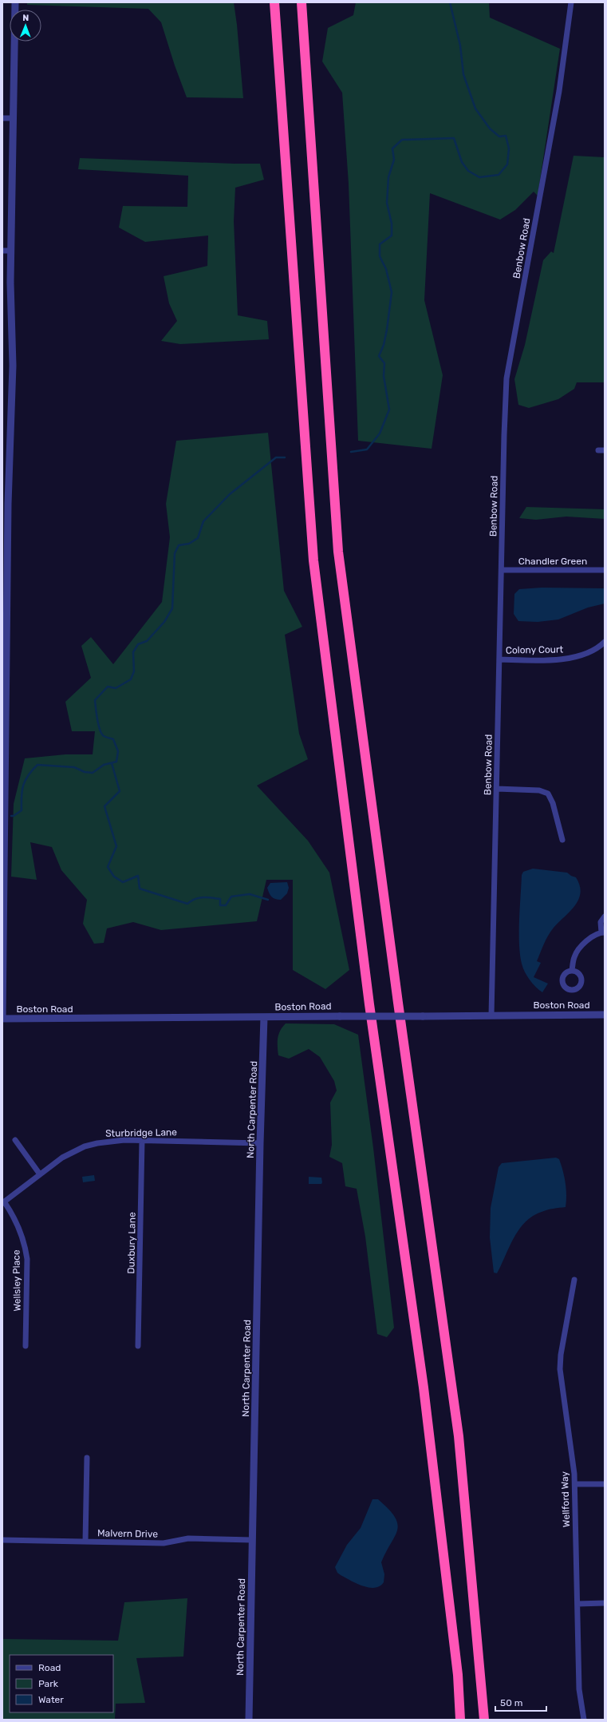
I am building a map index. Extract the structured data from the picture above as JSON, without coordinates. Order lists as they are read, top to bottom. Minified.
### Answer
{"streets":{"street":["Benbow Road","Chandler Green","Colony Court","Boston Road","North Carpenter Road","Sturbridge Lane","Duxbury Lane","Wellsley Place","Wellford Way","Malvern Drive"]},"crossings":[["Benbow Road","Chandler Green"],["Benbow Road","Colony Court"],["Benbow Road","Boston Road"],["Boston Road","North Carpenter Road"],["North Carpenter Road","Sturbridge Lane"],["North Carpenter Road","Malvern Drive"],["Sturbridge Lane","Duxbury Lane"],["Sturbridge Lane","Wellsley Place"]],"legend":["Road","Park","Water"],"scale_bar":"50 m","north":"top"}
